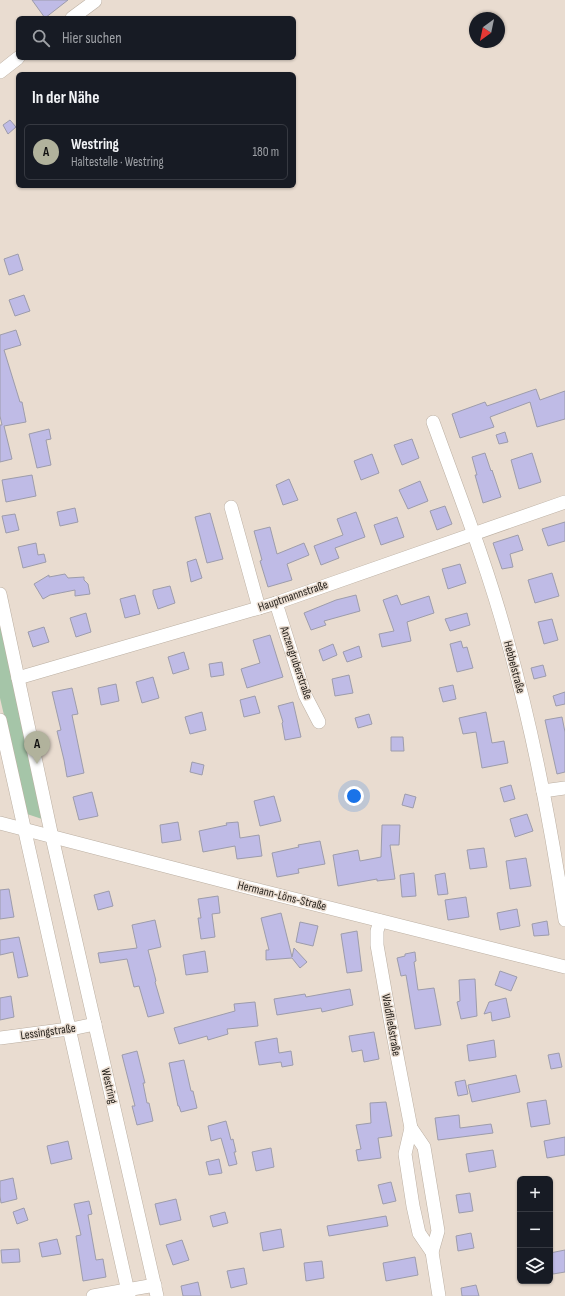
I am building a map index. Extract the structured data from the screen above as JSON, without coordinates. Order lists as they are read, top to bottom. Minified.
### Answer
{"streets":{"street":["Hauptmannstraße","Anzengruberstraße","Hebbelstraße","Hermann-Löns-Straße","Waldfließstraße","Lessingstraße","Westring"]},"crossings":[["Hauptmannstraße","Anzengruberstraße"],["Hauptmannstraße","Hebbelstraße"],["Hauptmannstraße","Westring"],["Hermann-Löns-Straße","Waldfließstraße"],["Hermann-Löns-Straße","Westring"],["Lessingstraße","Westring"]],"north":"bottom left","page":{"search":"Hier suchen","heading":"In der Nähe","list":[{"mark":"A","name":"Westring","note":"Haltestelle · Westring","value":"180 m"}],"pins":"A","map_buttons":["+","−"]}}
